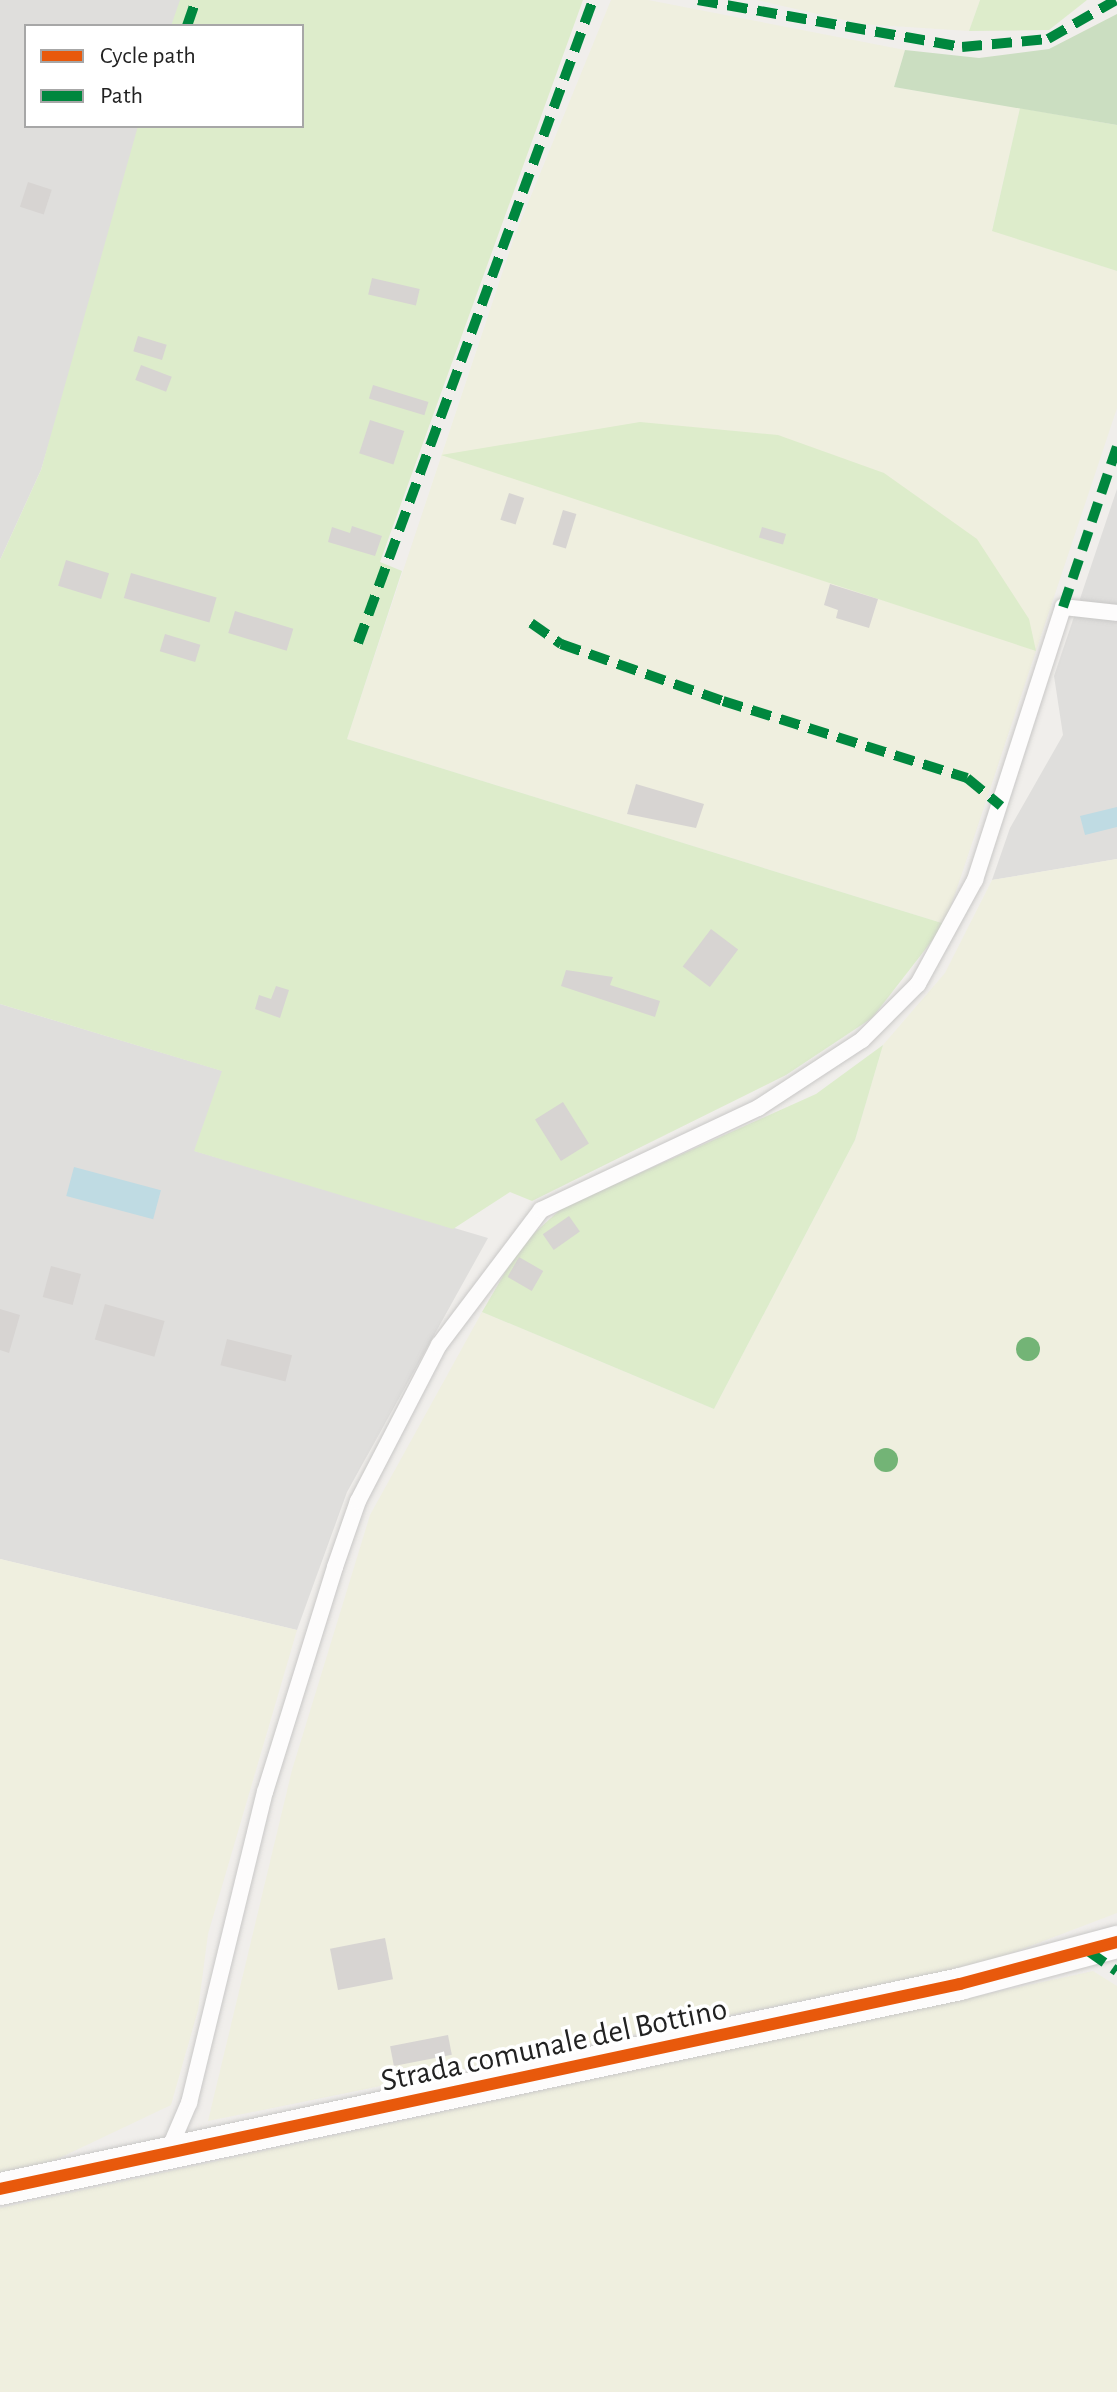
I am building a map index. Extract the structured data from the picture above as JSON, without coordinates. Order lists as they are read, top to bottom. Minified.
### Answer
{"streets":{"street":["Strada comunale del Bottino"]},"legend":["Cycle path","Path"]}
